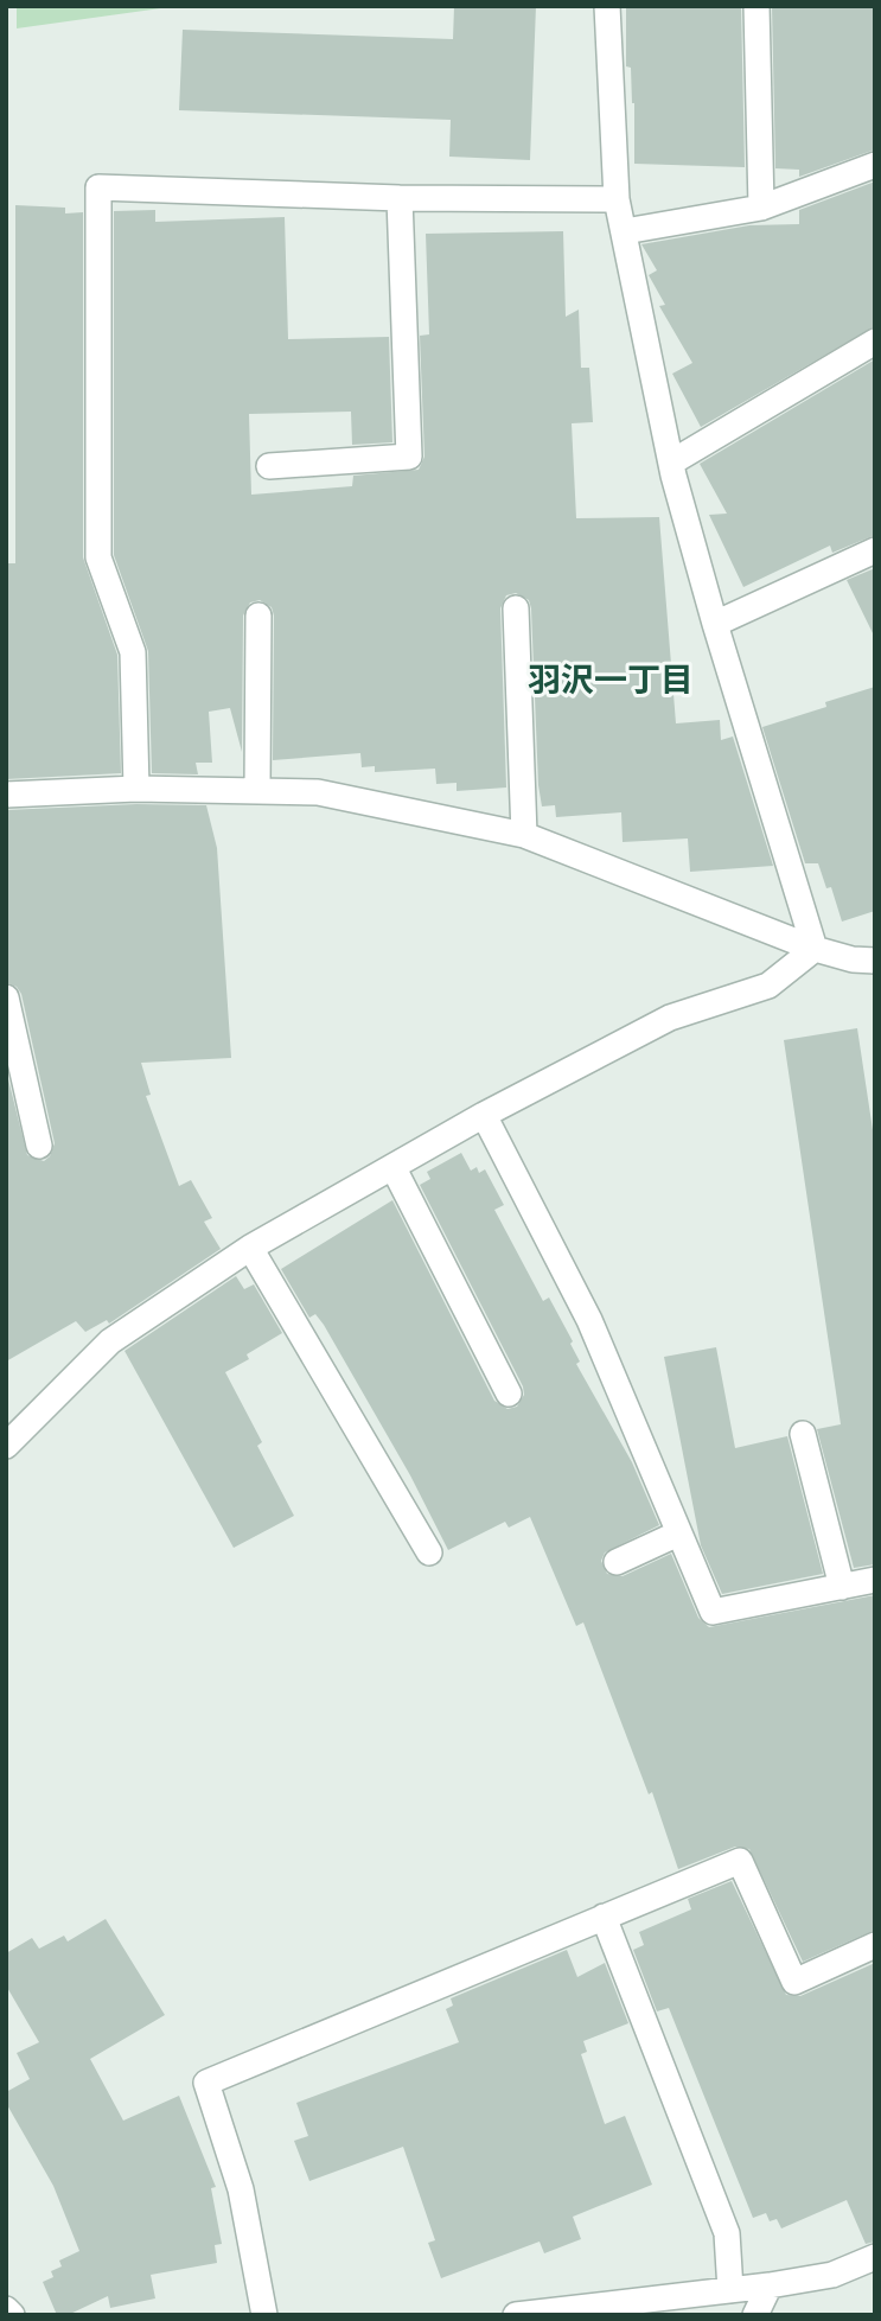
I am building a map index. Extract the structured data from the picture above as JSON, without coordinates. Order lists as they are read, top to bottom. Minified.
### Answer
{"districts":["羽沢一丁目"]}
